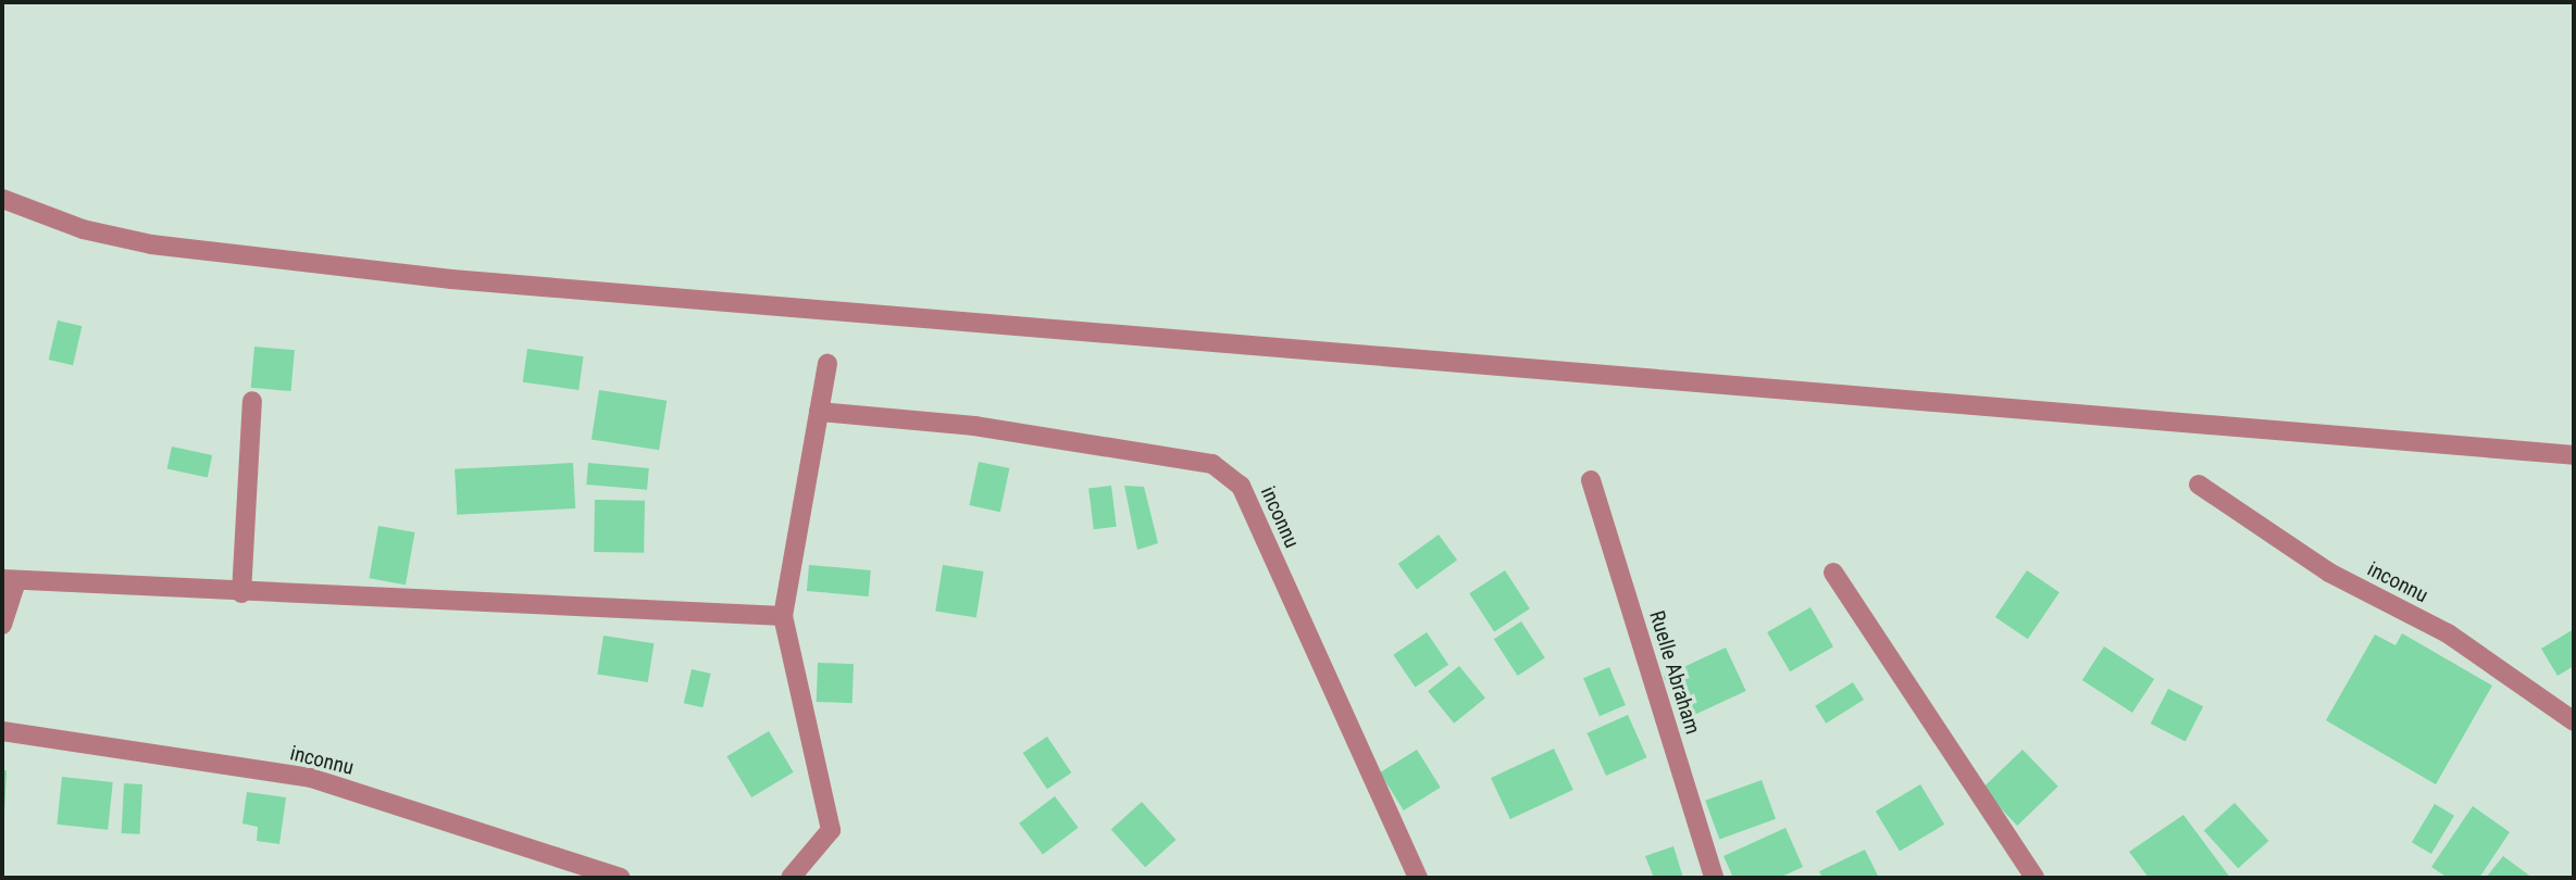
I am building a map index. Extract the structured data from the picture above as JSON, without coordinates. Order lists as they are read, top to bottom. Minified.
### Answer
{"streets":{"street":["inconnu","Ruelle Abraham"]}}
